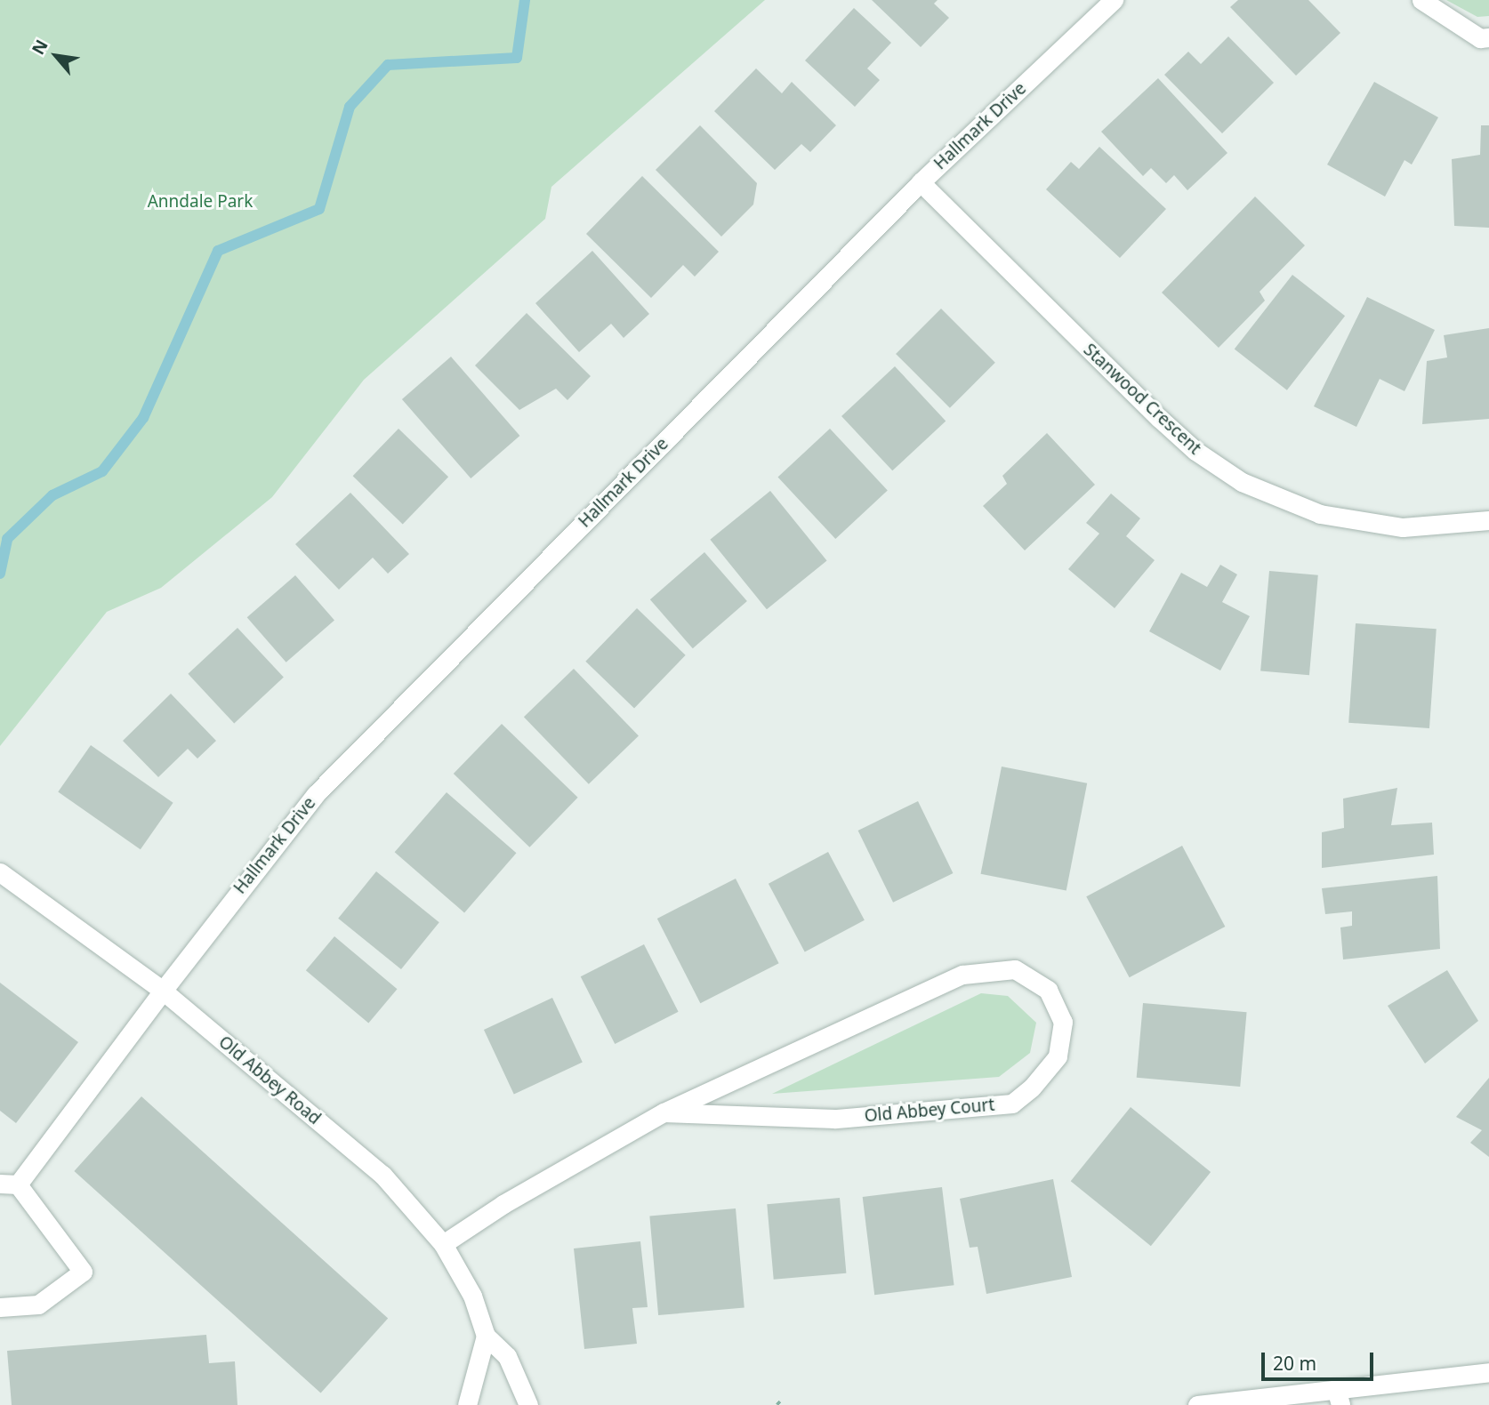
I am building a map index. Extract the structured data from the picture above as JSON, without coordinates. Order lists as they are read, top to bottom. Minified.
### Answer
{"streets":{"street":["Hallmark Drive","Stanwood Crescent","Old Abbey Road","Old Abbey Court"]},"crossings":[["Hallmark Drive","Stanwood Crescent"],["Hallmark Drive","Old Abbey Road"],["Old Abbey Road","Old Abbey Court"]],"parks":["Anndale Park"],"scale_bar":"20 m","north":"top left"}
